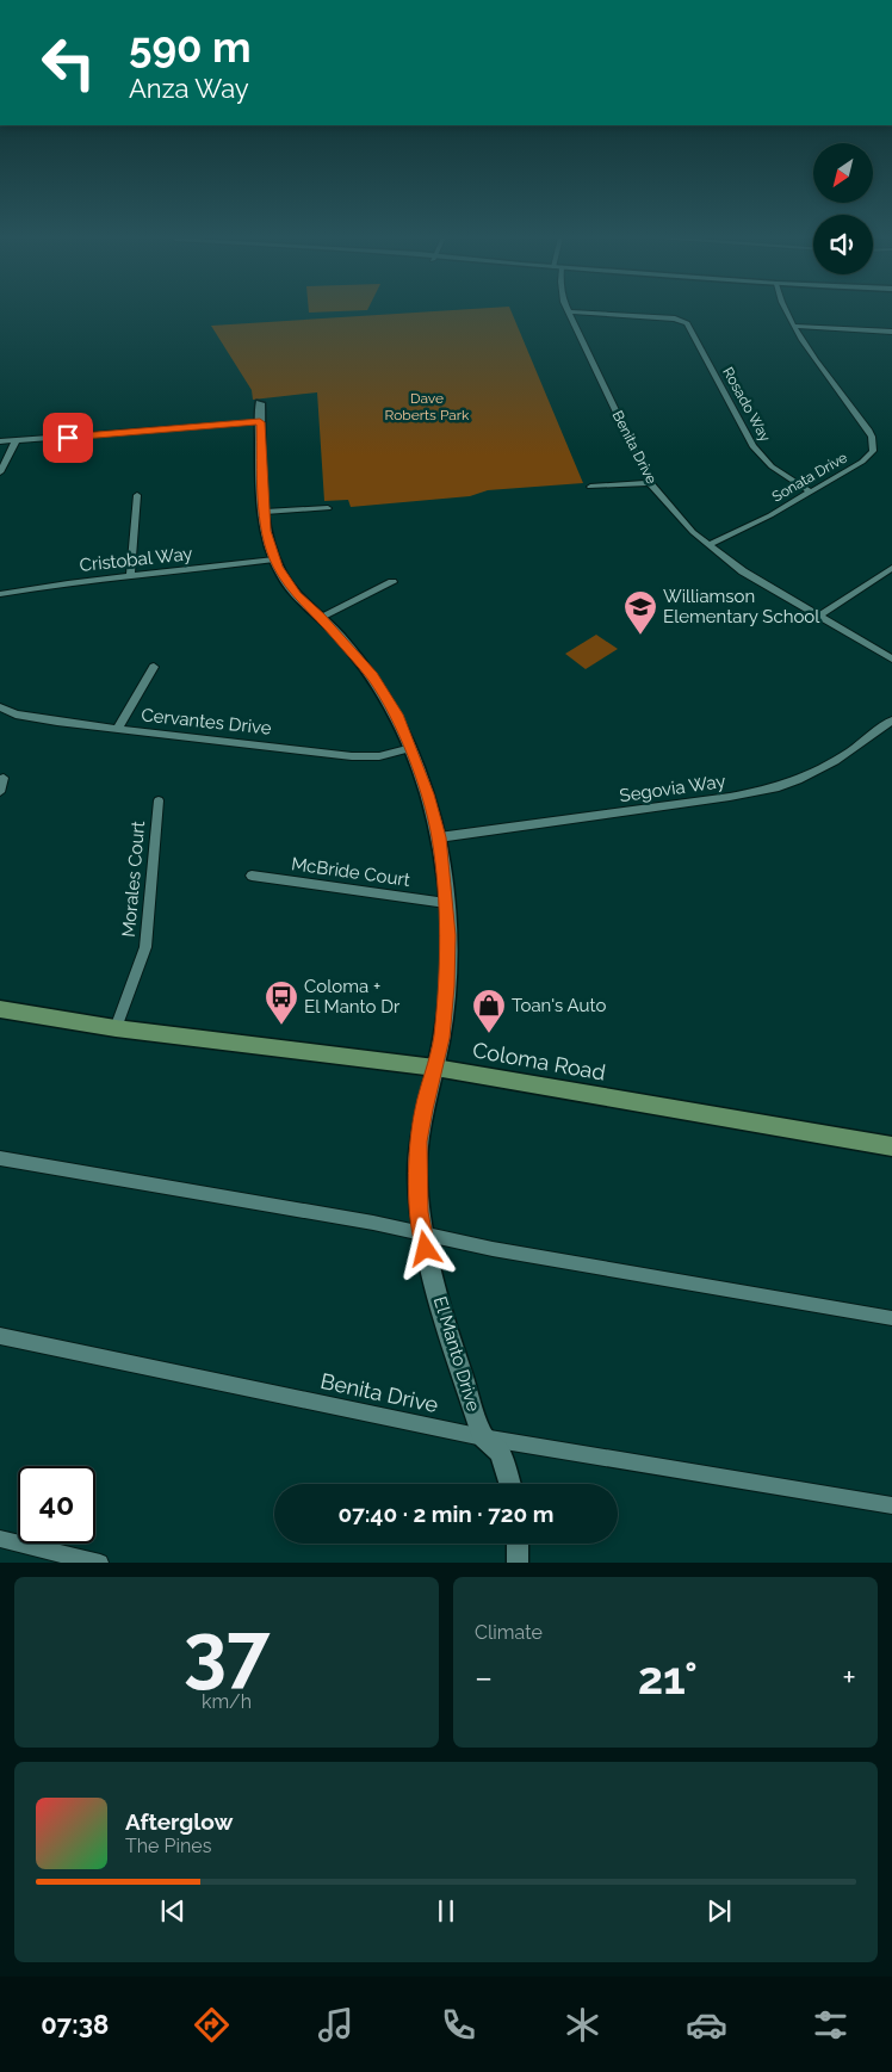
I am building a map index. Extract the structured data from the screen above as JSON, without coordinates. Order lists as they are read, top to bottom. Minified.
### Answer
{"streets":{"main road":["Coloma Road"],"street":["Rosado Way","Benita Drive","Sonata Drive","Cristobal Way","Cervantes Drive","Segovia Way","McBride Court","Morales Court","El Manto Drive"]},"crossings":[["Rosado Way","Benita Drive"],["Rosado Way","Sonata Drive"],["Benita Drive","Sonata Drive"],["Benita Drive","El Manto Drive"],["Cristobal Way","El Manto Drive"],["Cervantes Drive","El Manto Drive"],["Segovia Way","El Manto Drive"],["McBride Court","El Manto Drive"],["Morales Court","Coloma Road"],["Coloma Road","El Manto Drive"]],"parks":["Dave Roberts Park"],"places":{"school or university":["Williamson Elementary School"],"bus stop":["Coloma + El Manto Dr"],"shop":["Toan's Auto"]},"north":"bottom left","page":{"turn":["590 m","Anza Way"],"limit":"40","trip":"07:40 · 2 min · 720 m","tile":[["37","km/h"],"Climate"],"heat":["−","21°","+"],"song":["Afterglow","The Pines"],"tabs":"07:38"}}
